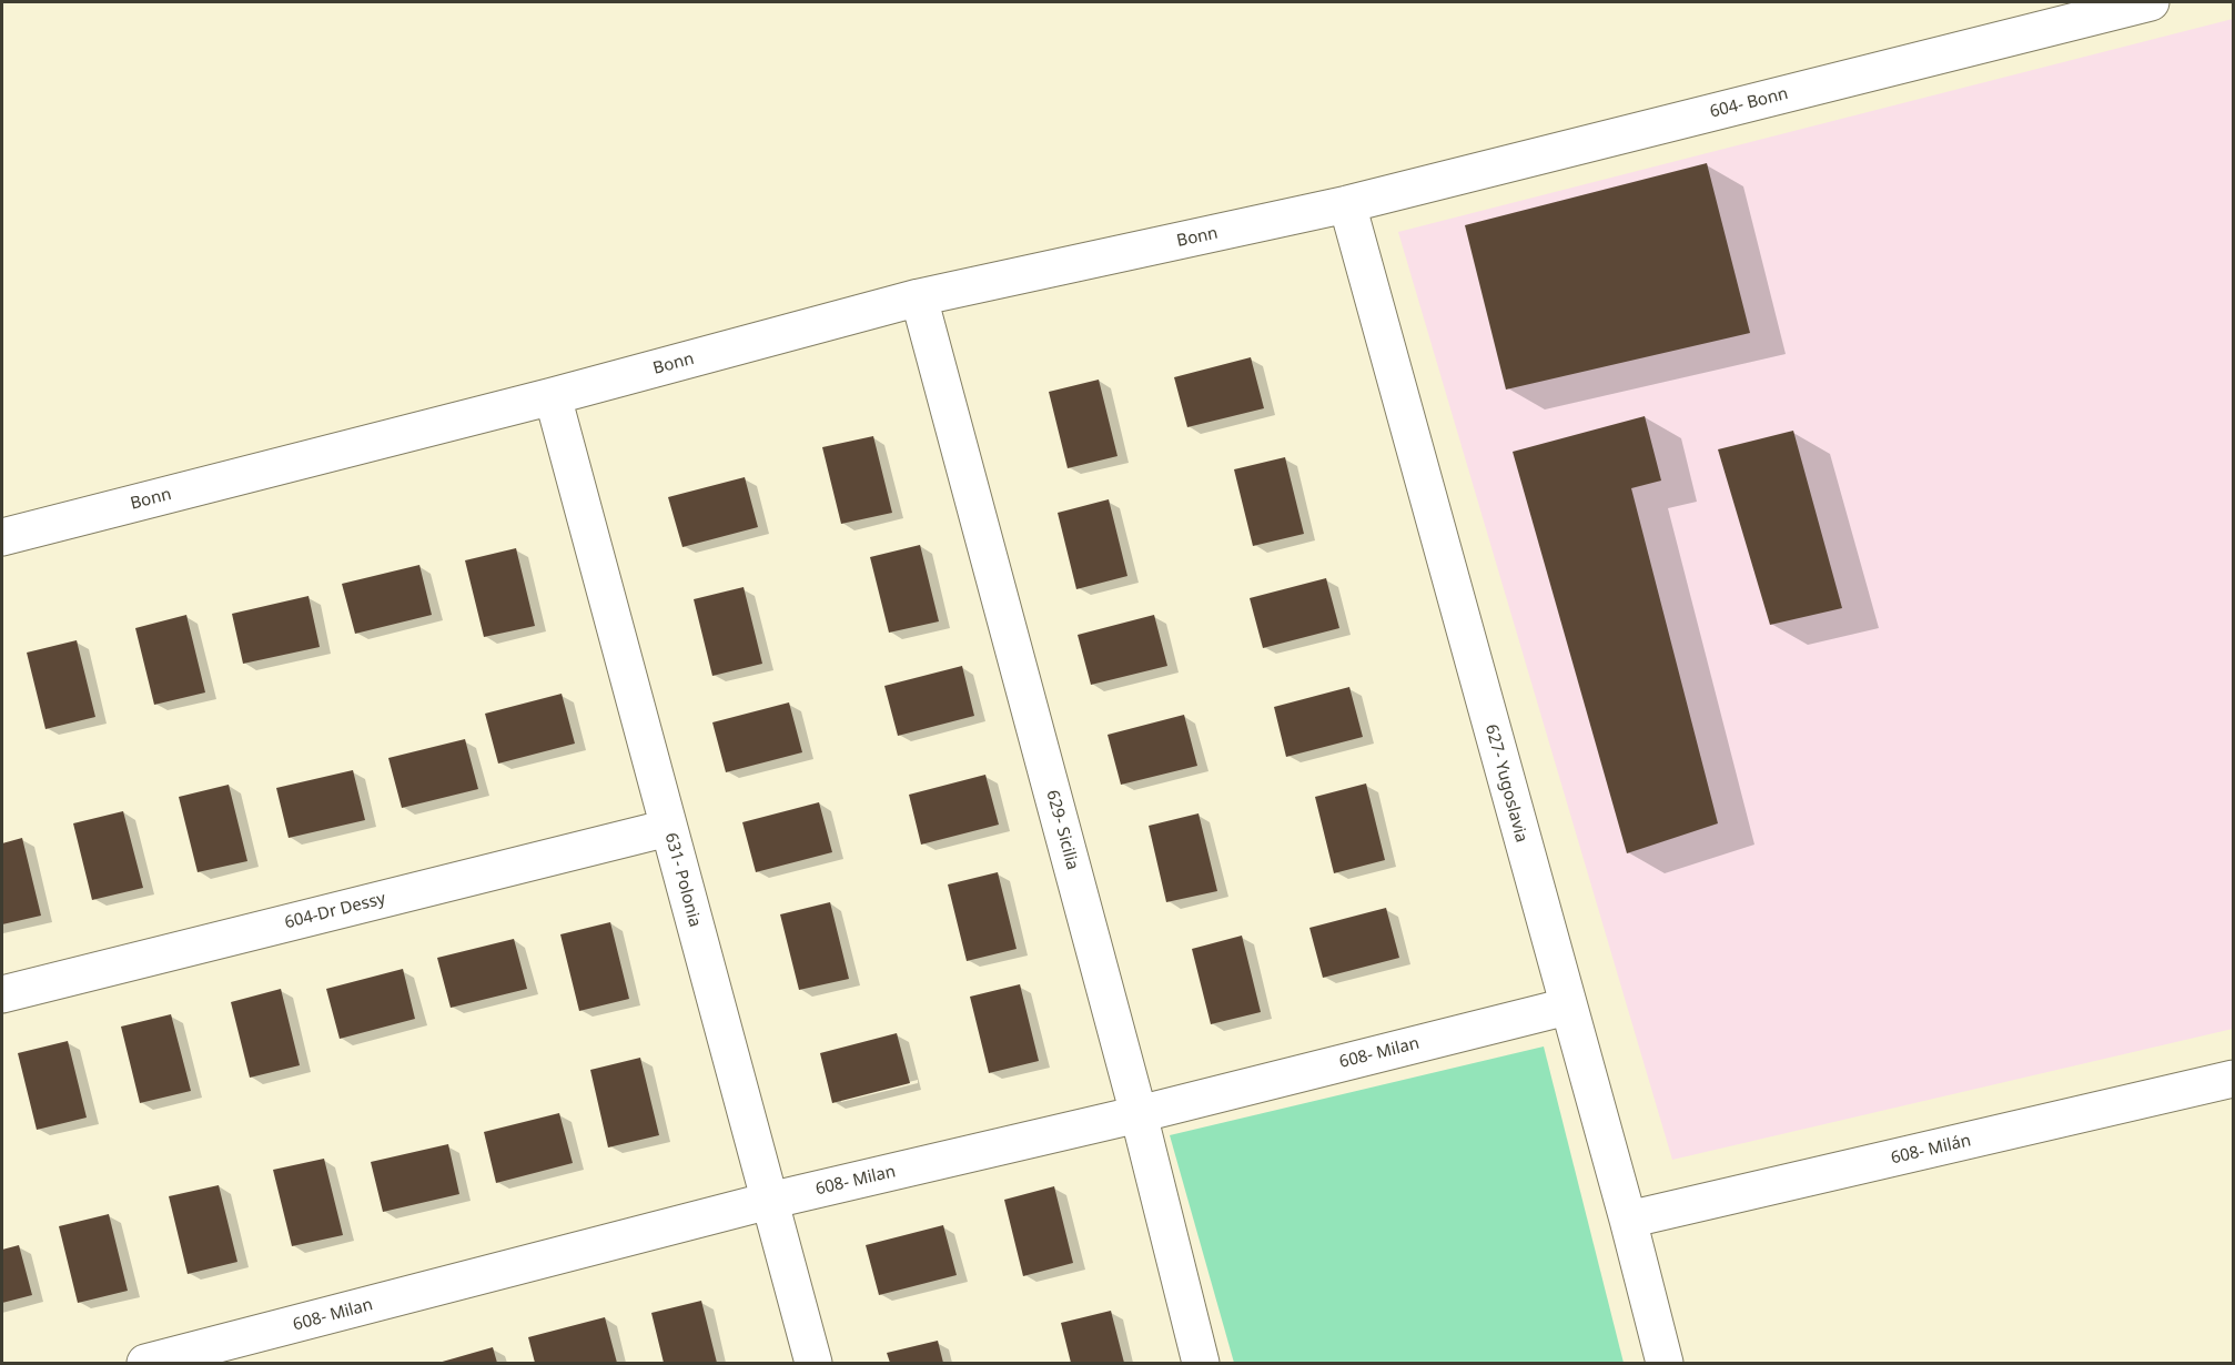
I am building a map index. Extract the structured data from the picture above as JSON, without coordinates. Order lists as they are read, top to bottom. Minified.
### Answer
{"streets":{"street":["604- Bonn","Bonn","627- Yugoslavia","629- Sicilia","631- Polonia","604-Dr Dessy","608- Milan","608- Milán"]},"crossings":[["604- Bonn","Bonn"],["604- Bonn","627- Yugoslavia"],["Bonn","627- Yugoslavia"],["Bonn","629- Sicilia"],["Bonn","631- Polonia"],["627- Yugoslavia","608- Milan"],["627- Yugoslavia","608- Milán"],["629- Sicilia","608- Milan"],["631- Polonia","604-Dr Dessy"],["631- Polonia","608- Milan"]]}
